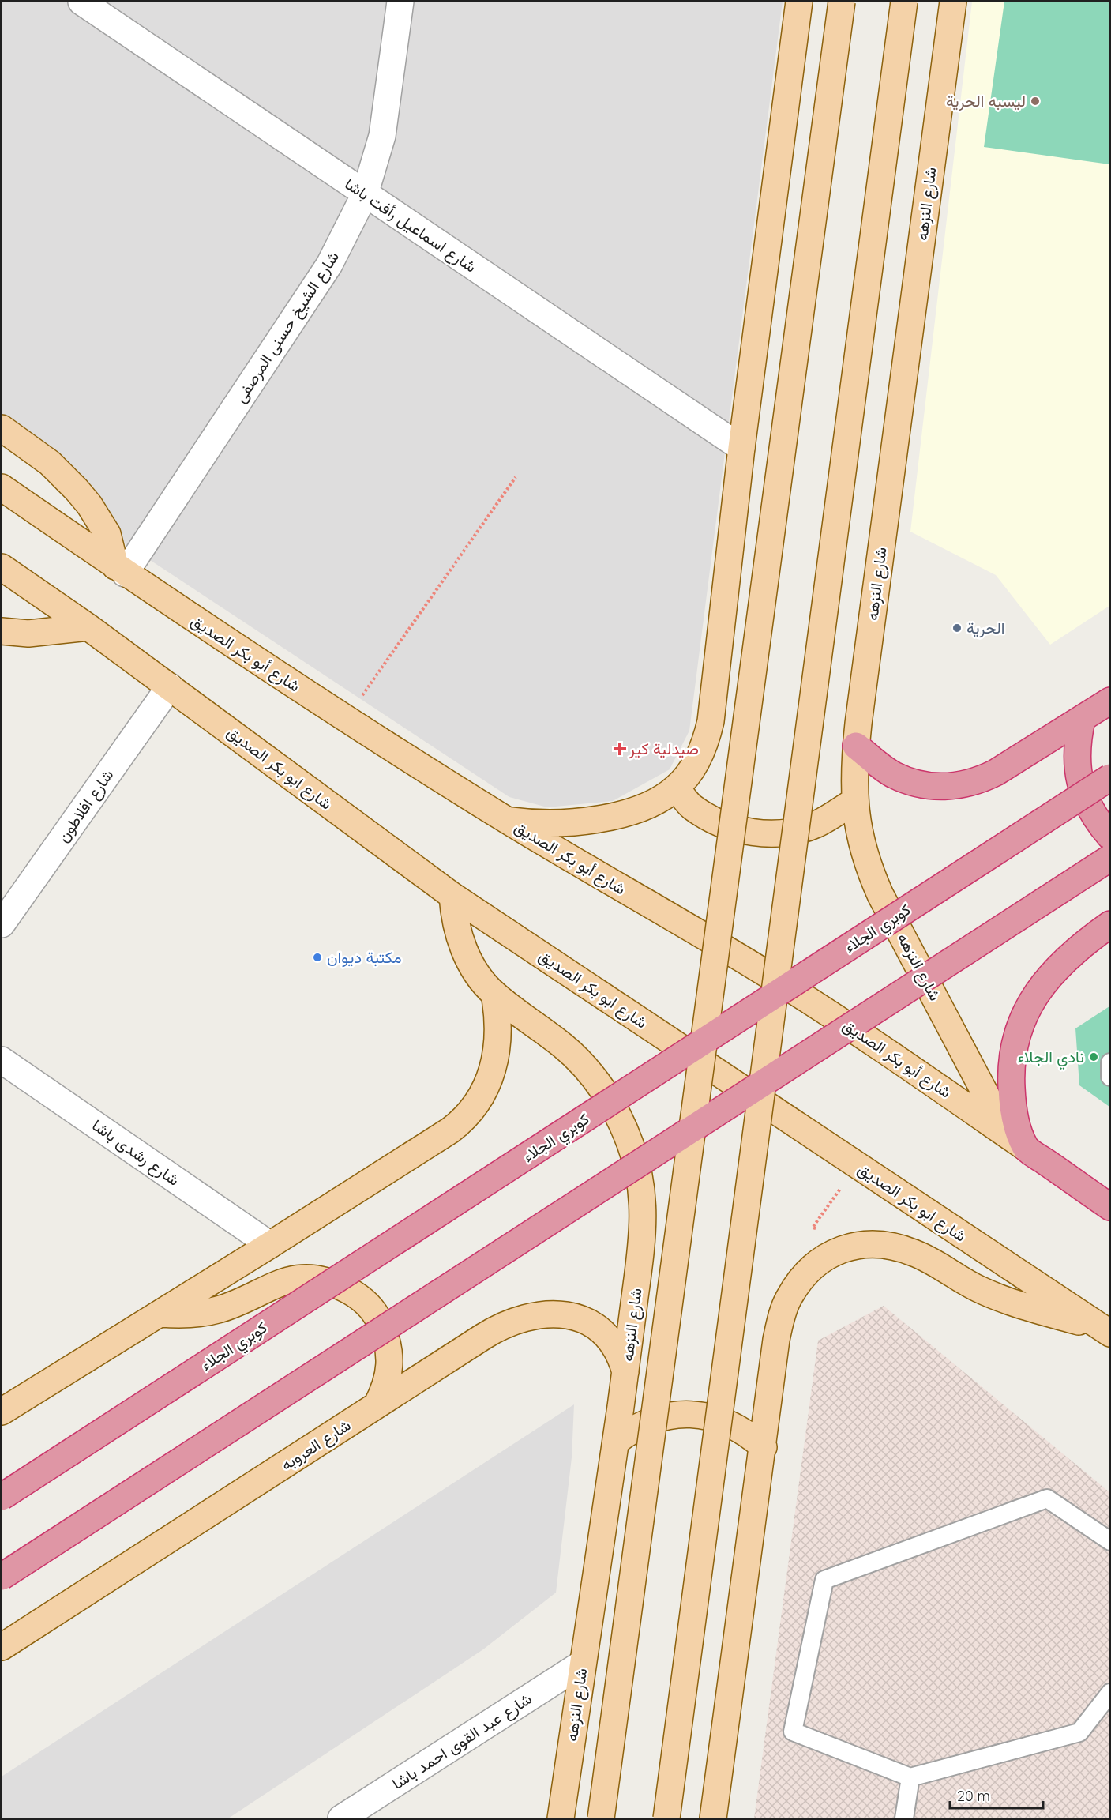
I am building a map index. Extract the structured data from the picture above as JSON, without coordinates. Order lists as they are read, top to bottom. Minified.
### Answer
{"streets":{"highway":["كوبري الجلاء"],"main road":["شارع النزهه","شارع أبو بكر الصديق","شارع ابو بكر الصديق","شارع العروبه"],"street":["شارع اسماعيل رأفت باشا","شارع الشيخ حسنى المرصفى","شارع افلاطون","شارع رشدى باشا","شارع عبد القوى احمد باشا"]},"crossings":[["شارع النزهه","شارع أبو بكر الصديق"],["شارع النزهه","شارع ابو بكر الصديق"],["شارع النزهه","شارع العروبه"],["شارع النزهه","شارع عبد القوى احمد باشا"],["شارع اسماعيل رأفت باشا","شارع الشيخ حسنى المرصفى"],["شارع الشيخ حسنى المرصفى","شارع أبو بكر الصديق"],["شارع ابو بكر الصديق","شارع افلاطون"]],"places":{"other":["ليسبه الحرية","الحرية","مكتبة ديوان","نادي الجلاء"],"health":["صيدلية كير"]},"scale_bar":"20 m"}
